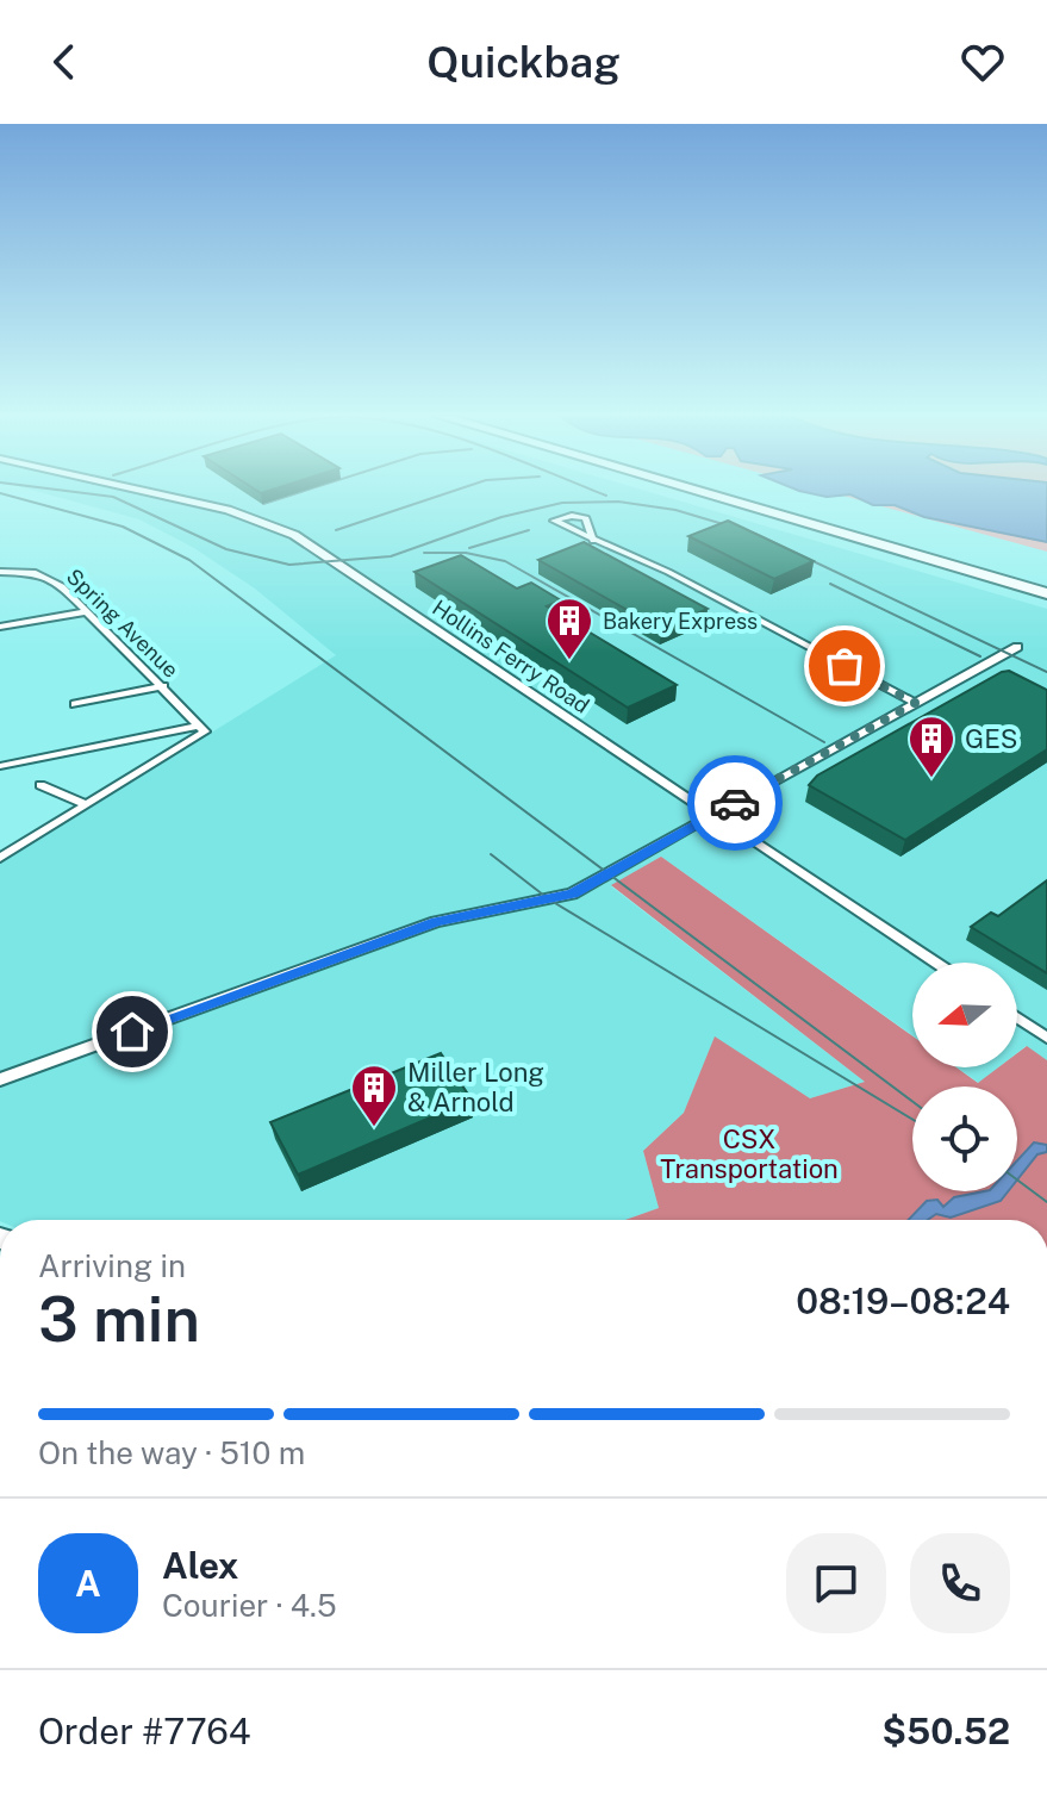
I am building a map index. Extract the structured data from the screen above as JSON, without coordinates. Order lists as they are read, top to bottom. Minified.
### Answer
{"streets":{"street":["Spring Avenue","Hollins Ferry Road"]},"parks":["CSX Transportation"],"places":{"building":["Bakery Express","GES","Miller Long & Arnold"]},"north":"left","page":{"header":"Quickbag","heading":["3 min","Arriving in","08:19–08:24"],"panel":["Alex","Courier · 4.5","Order #7764","$50.52"],"bar":"On the way · 510 m","round":"A"}}
